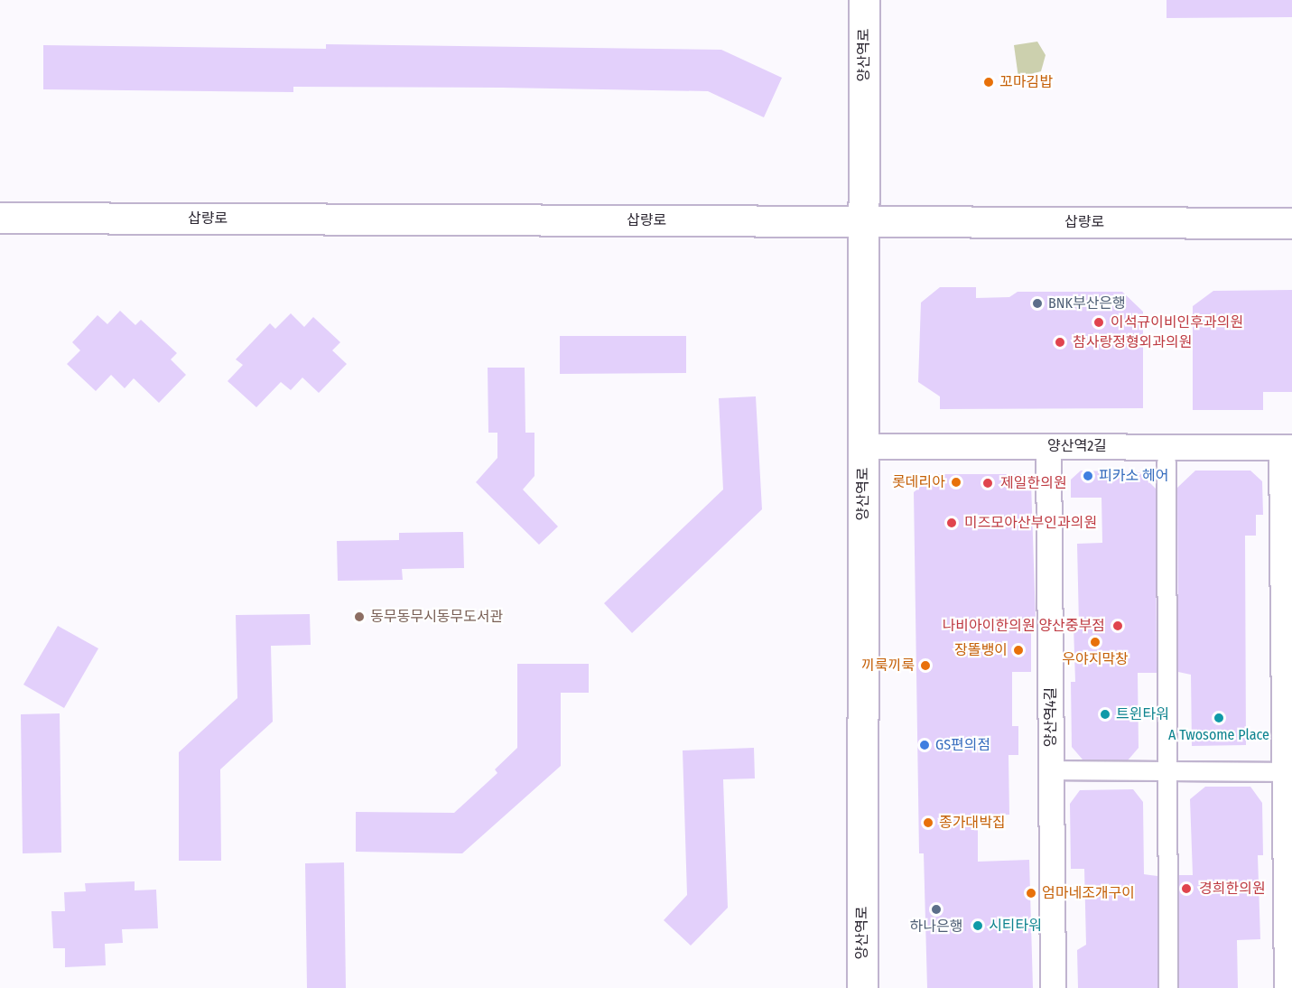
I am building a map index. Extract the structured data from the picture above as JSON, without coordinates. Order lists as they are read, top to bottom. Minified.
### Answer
{"streets":{"street":["양산역로","삽량로","양산역2길","양산역4길"]},"crossings":[["양산역로","삽량로"],["양산역로","양산역2길"],["양산역2길","양산역4길"]],"places":["꼬마김밥","BNK부산은행","이석규이비인후과의원","참사랑정형외과의원","피카소 헤어","롯데리아","제일한의원","미즈모아산부인과의원","동무동무시동무도서관","나비아이한의원 양산중부점","우야지막창","장똘뱅이","끼룩끼룩","트윈타워","A Twosome Place","GS편의점","종가대박집","경희한의원","엄마네조개구이","하나은행","시티타워"]}
